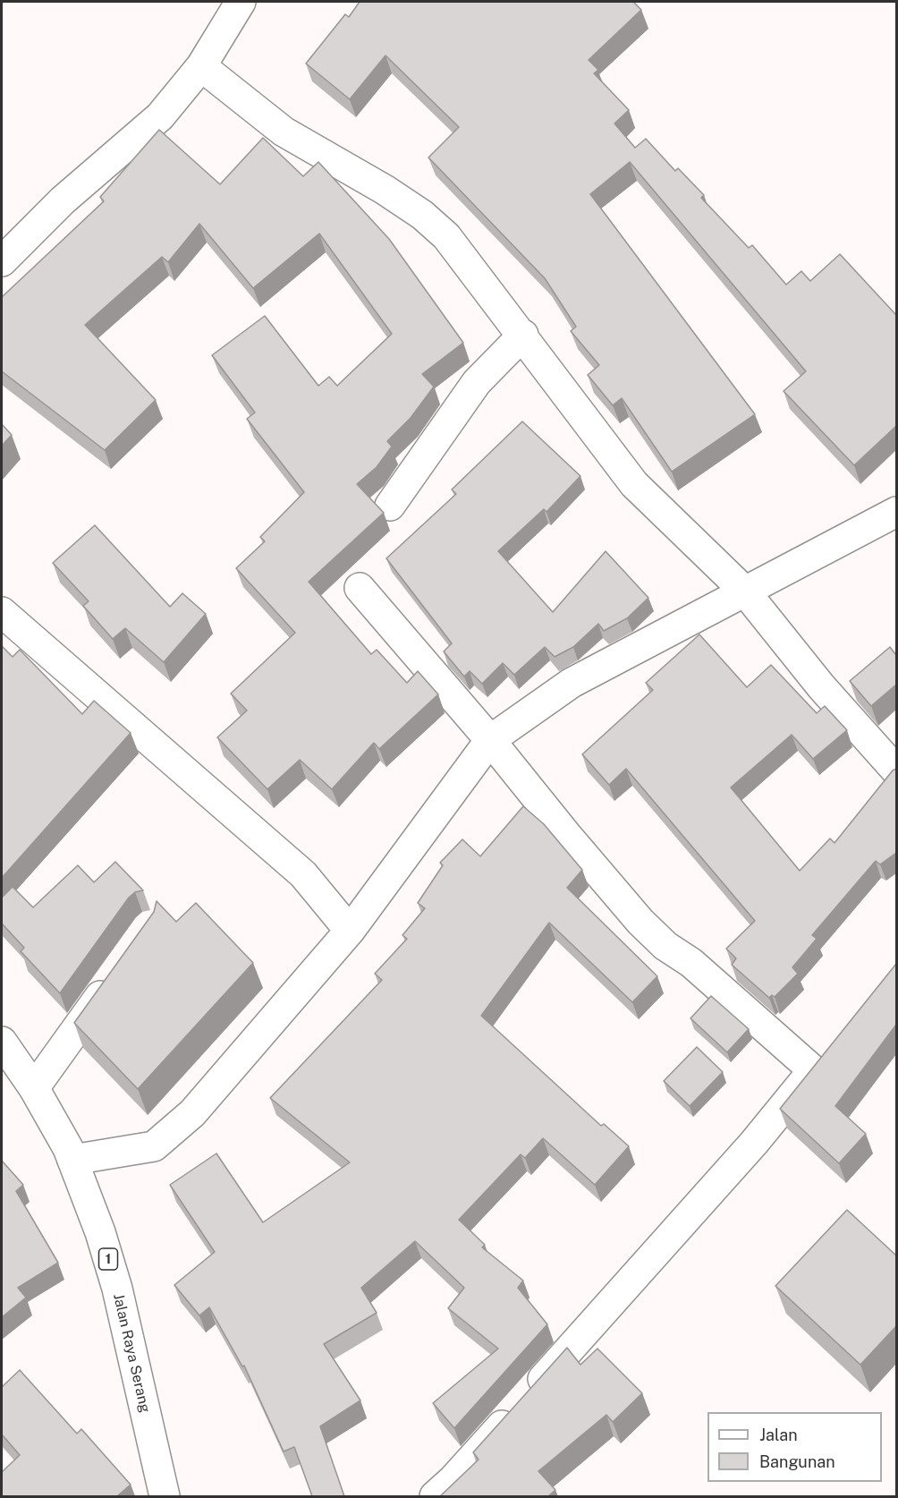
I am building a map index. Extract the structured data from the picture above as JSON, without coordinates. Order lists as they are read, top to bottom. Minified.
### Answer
{"streets":{"main road":["1","Jalan Raya Serang"]},"legend":["Jalan","Bangunan"]}
